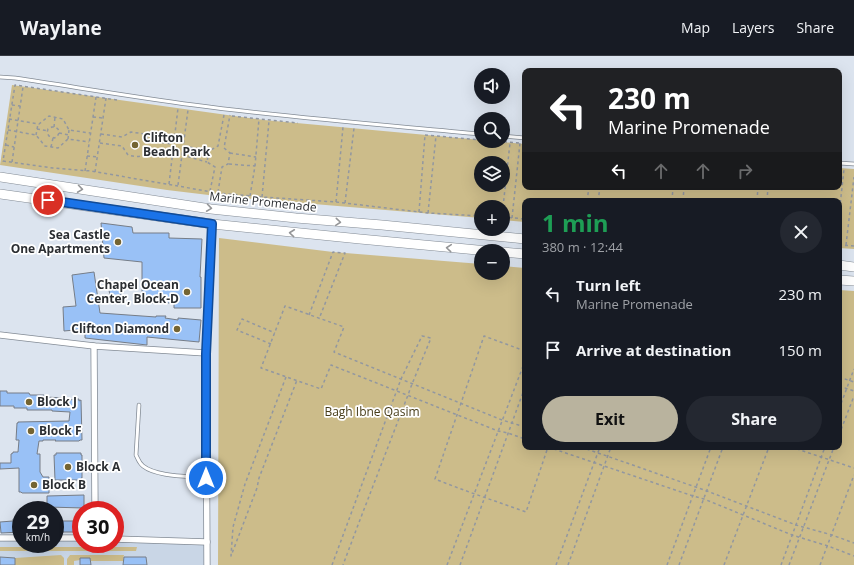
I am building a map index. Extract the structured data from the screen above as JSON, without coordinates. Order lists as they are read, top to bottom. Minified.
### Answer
{"streets":{"main road":["Marine Promenade"]},"parks":["Bagh Ibne Qasim"],"places":["Clifton Beach Park","Sea Castle One Apartments","Chapel Ocean Center, Block-D","Clifton Diamond","Block J","Block F","Block A","Block B"],"page":{"header":"Waylane","nav":["Map","Layers","Share"],"map_buttons":["+","−"],"turn":["230 m","Marine Promenade"],"heading":["1 min","380 m · 12:44"],"list":[{"name":"Turn left","note":"Marine Promenade","value":"230 m"},{"name":"Arrive at destination","value":"150 m"}],"buttons":["Exit","Share"],"speed":"29 km/h","limit":"30"}}
